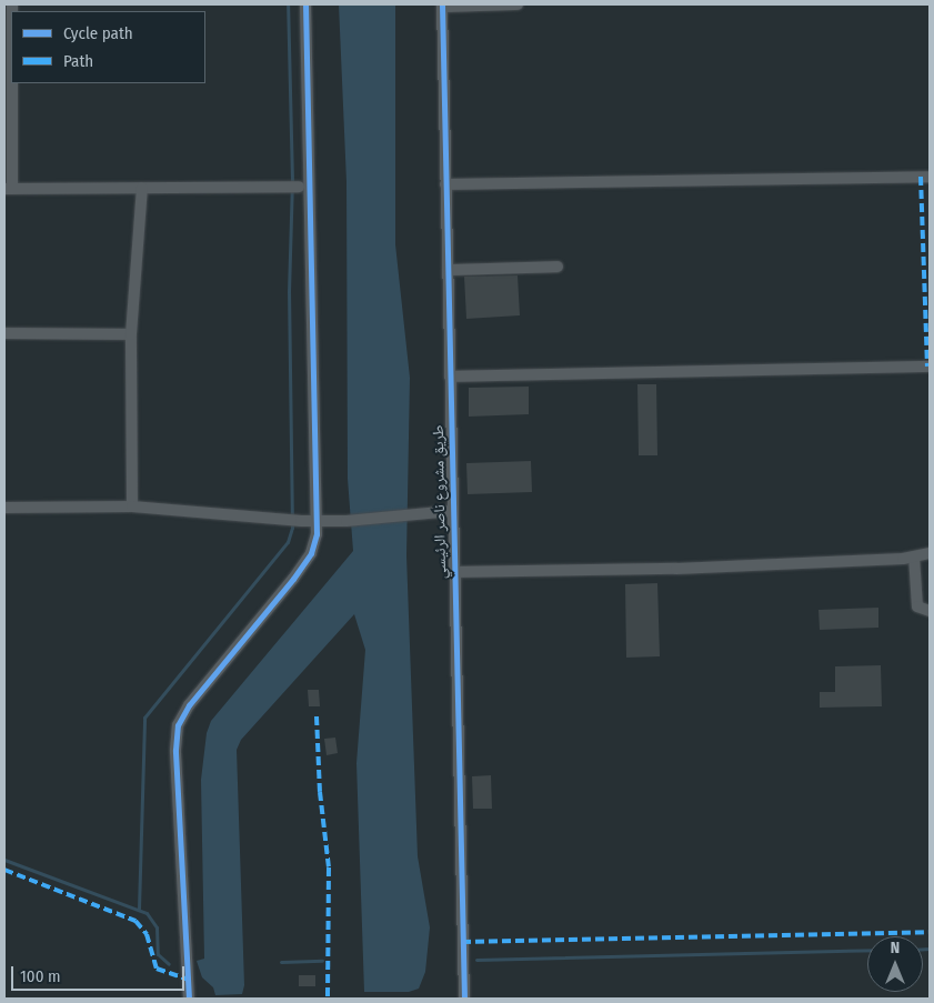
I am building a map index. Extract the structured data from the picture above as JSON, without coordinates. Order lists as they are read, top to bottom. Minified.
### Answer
{"streets":{"street":["طريق مشروع ناصر الرئيسي"]},"legend":["Cycle path","Path"],"scale_bar":"100 m","north":"top"}
